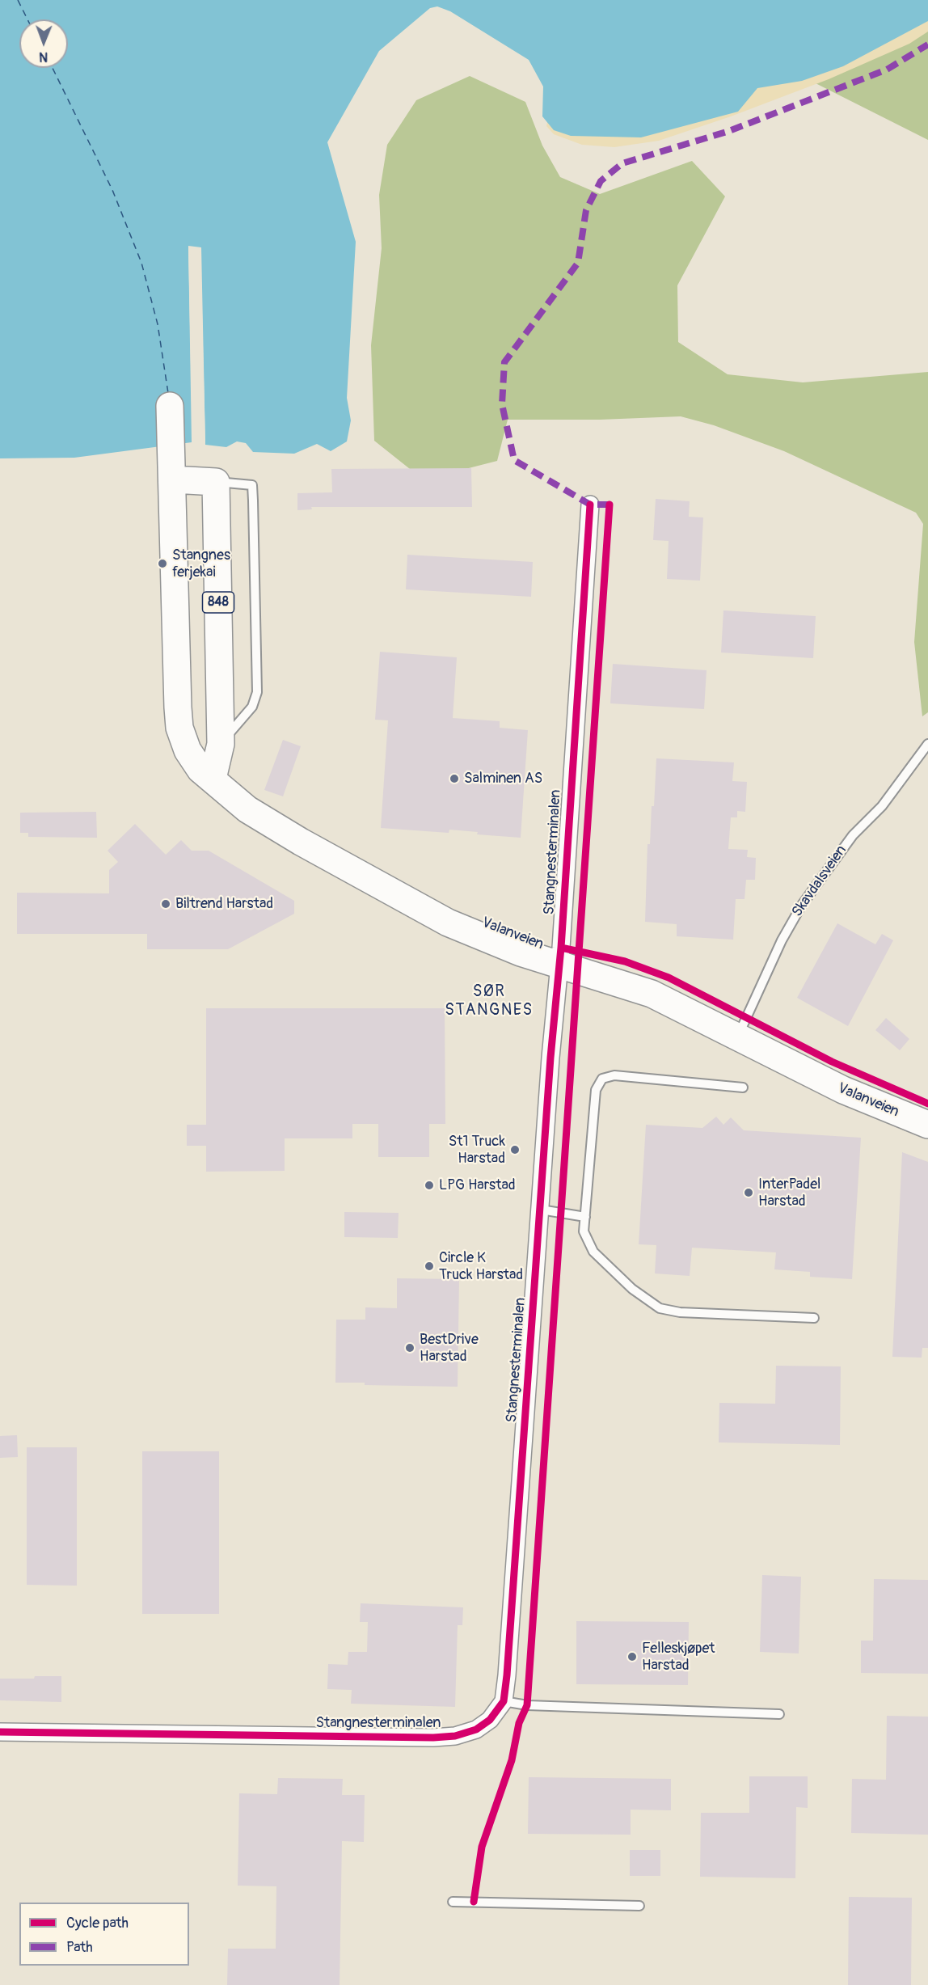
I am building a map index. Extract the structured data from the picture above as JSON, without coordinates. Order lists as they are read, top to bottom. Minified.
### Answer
{"streets":{"main road":["848","Valanveien"],"street":["Stangnesterminalen"],"lane":["Skavdalsveien"]},"crossings":[["848","Valanveien"],["Stangnesterminalen","Valanveien"],["Skavdalsveien","Valanveien"]],"districts":["SØR STANGNES"],"places":["Stangnes ferjekai","Salminen AS","Biltrend Harstad","St1 Truck Harstad","LPG Harstad","InterPadel Harstad","Circle K Truck Harstad","BestDrive Harstad","Felleskjøpet Harstad"],"legend":["Cycle path","Path"],"north":"bottom"}
